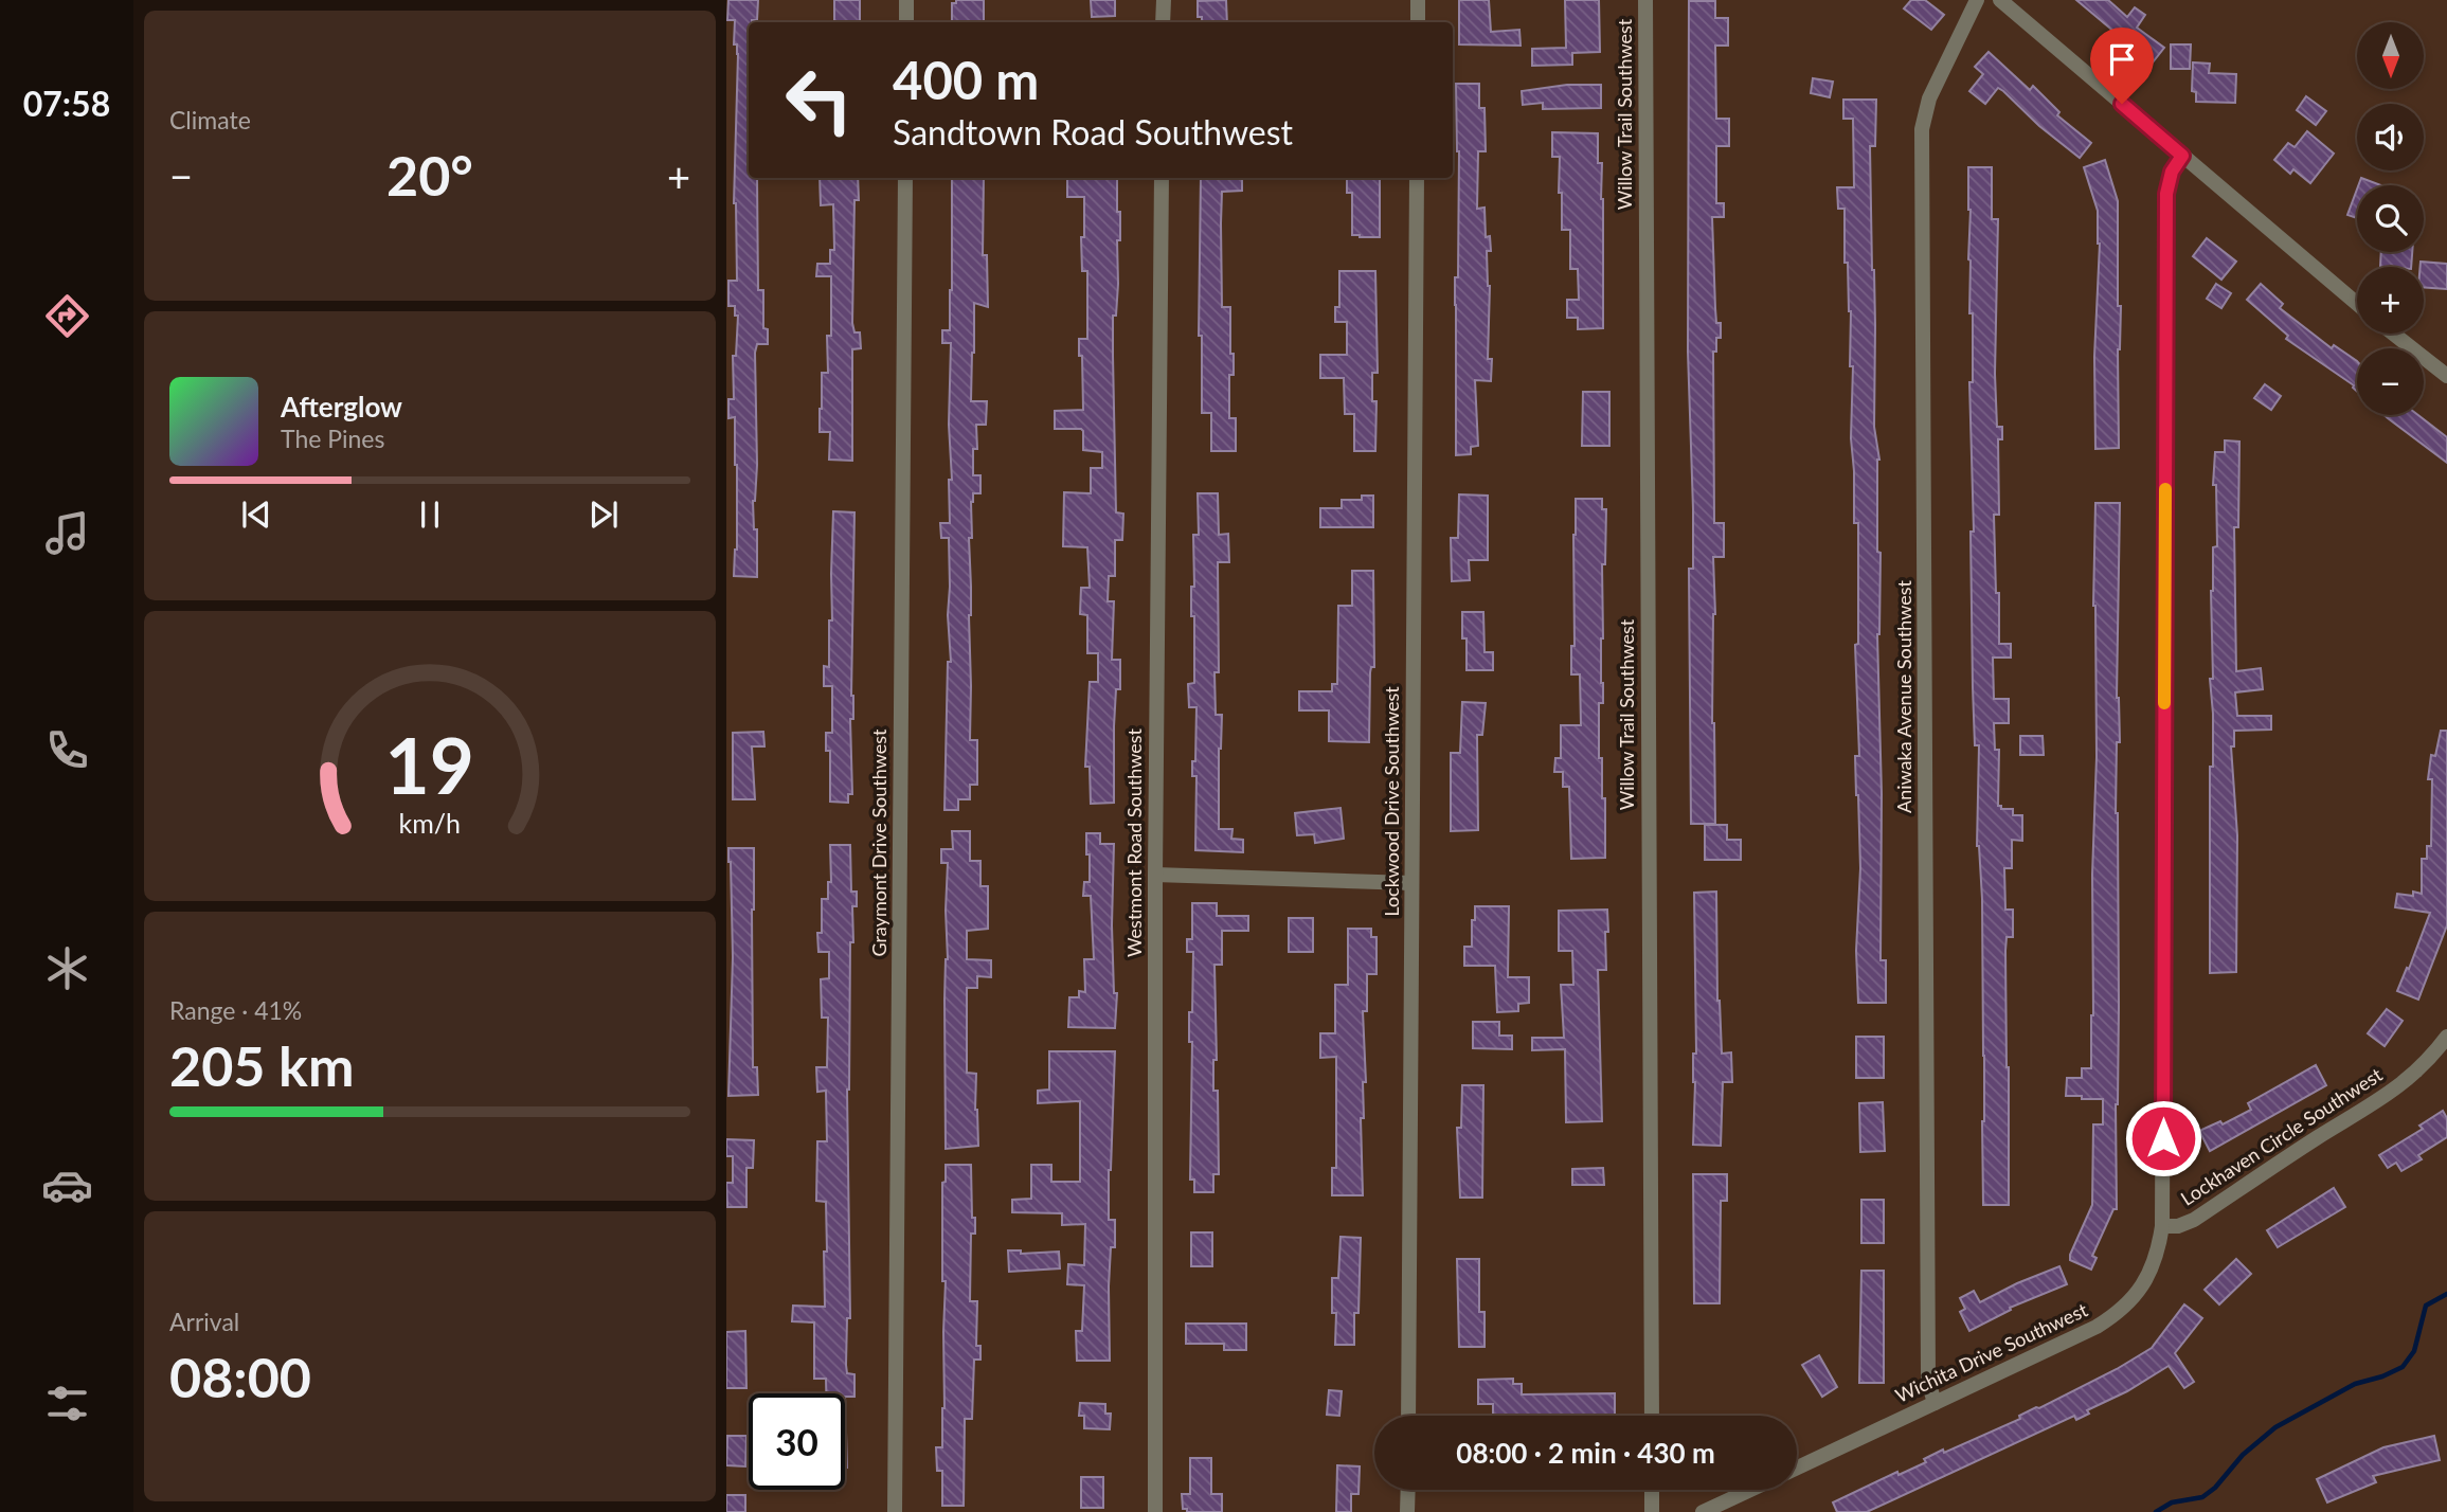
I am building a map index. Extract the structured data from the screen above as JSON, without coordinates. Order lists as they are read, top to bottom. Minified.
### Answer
{"streets":{"street":["Willow Trail Southwest","Aniwaka Avenue Southwest","Lockwood Drive Southwest","Graymont Drive Southwest","Westmont Road Southwest","Lockhaven Circle Southwest","Wichita Drive Southwest"]},"crossings":[["Aniwaka Avenue Southwest","Wichita Drive Southwest"],["Lockhaven Circle Southwest","Wichita Drive Southwest"]],"north":"bottom","page":{"tabs":"07:58","tile":["Climate",["Range · 41%","205 km"],["Arrival","08:00"]],"map_buttons":["+","−"],"turn":["400 m","Sandtown Road Southwest"],"heat":["−","20°","+"],"song":["Afterglow","The Pines"],"limit":"30","trip":"08:00 · 2 min · 430 m","gauge":["19","km/h"]}}
